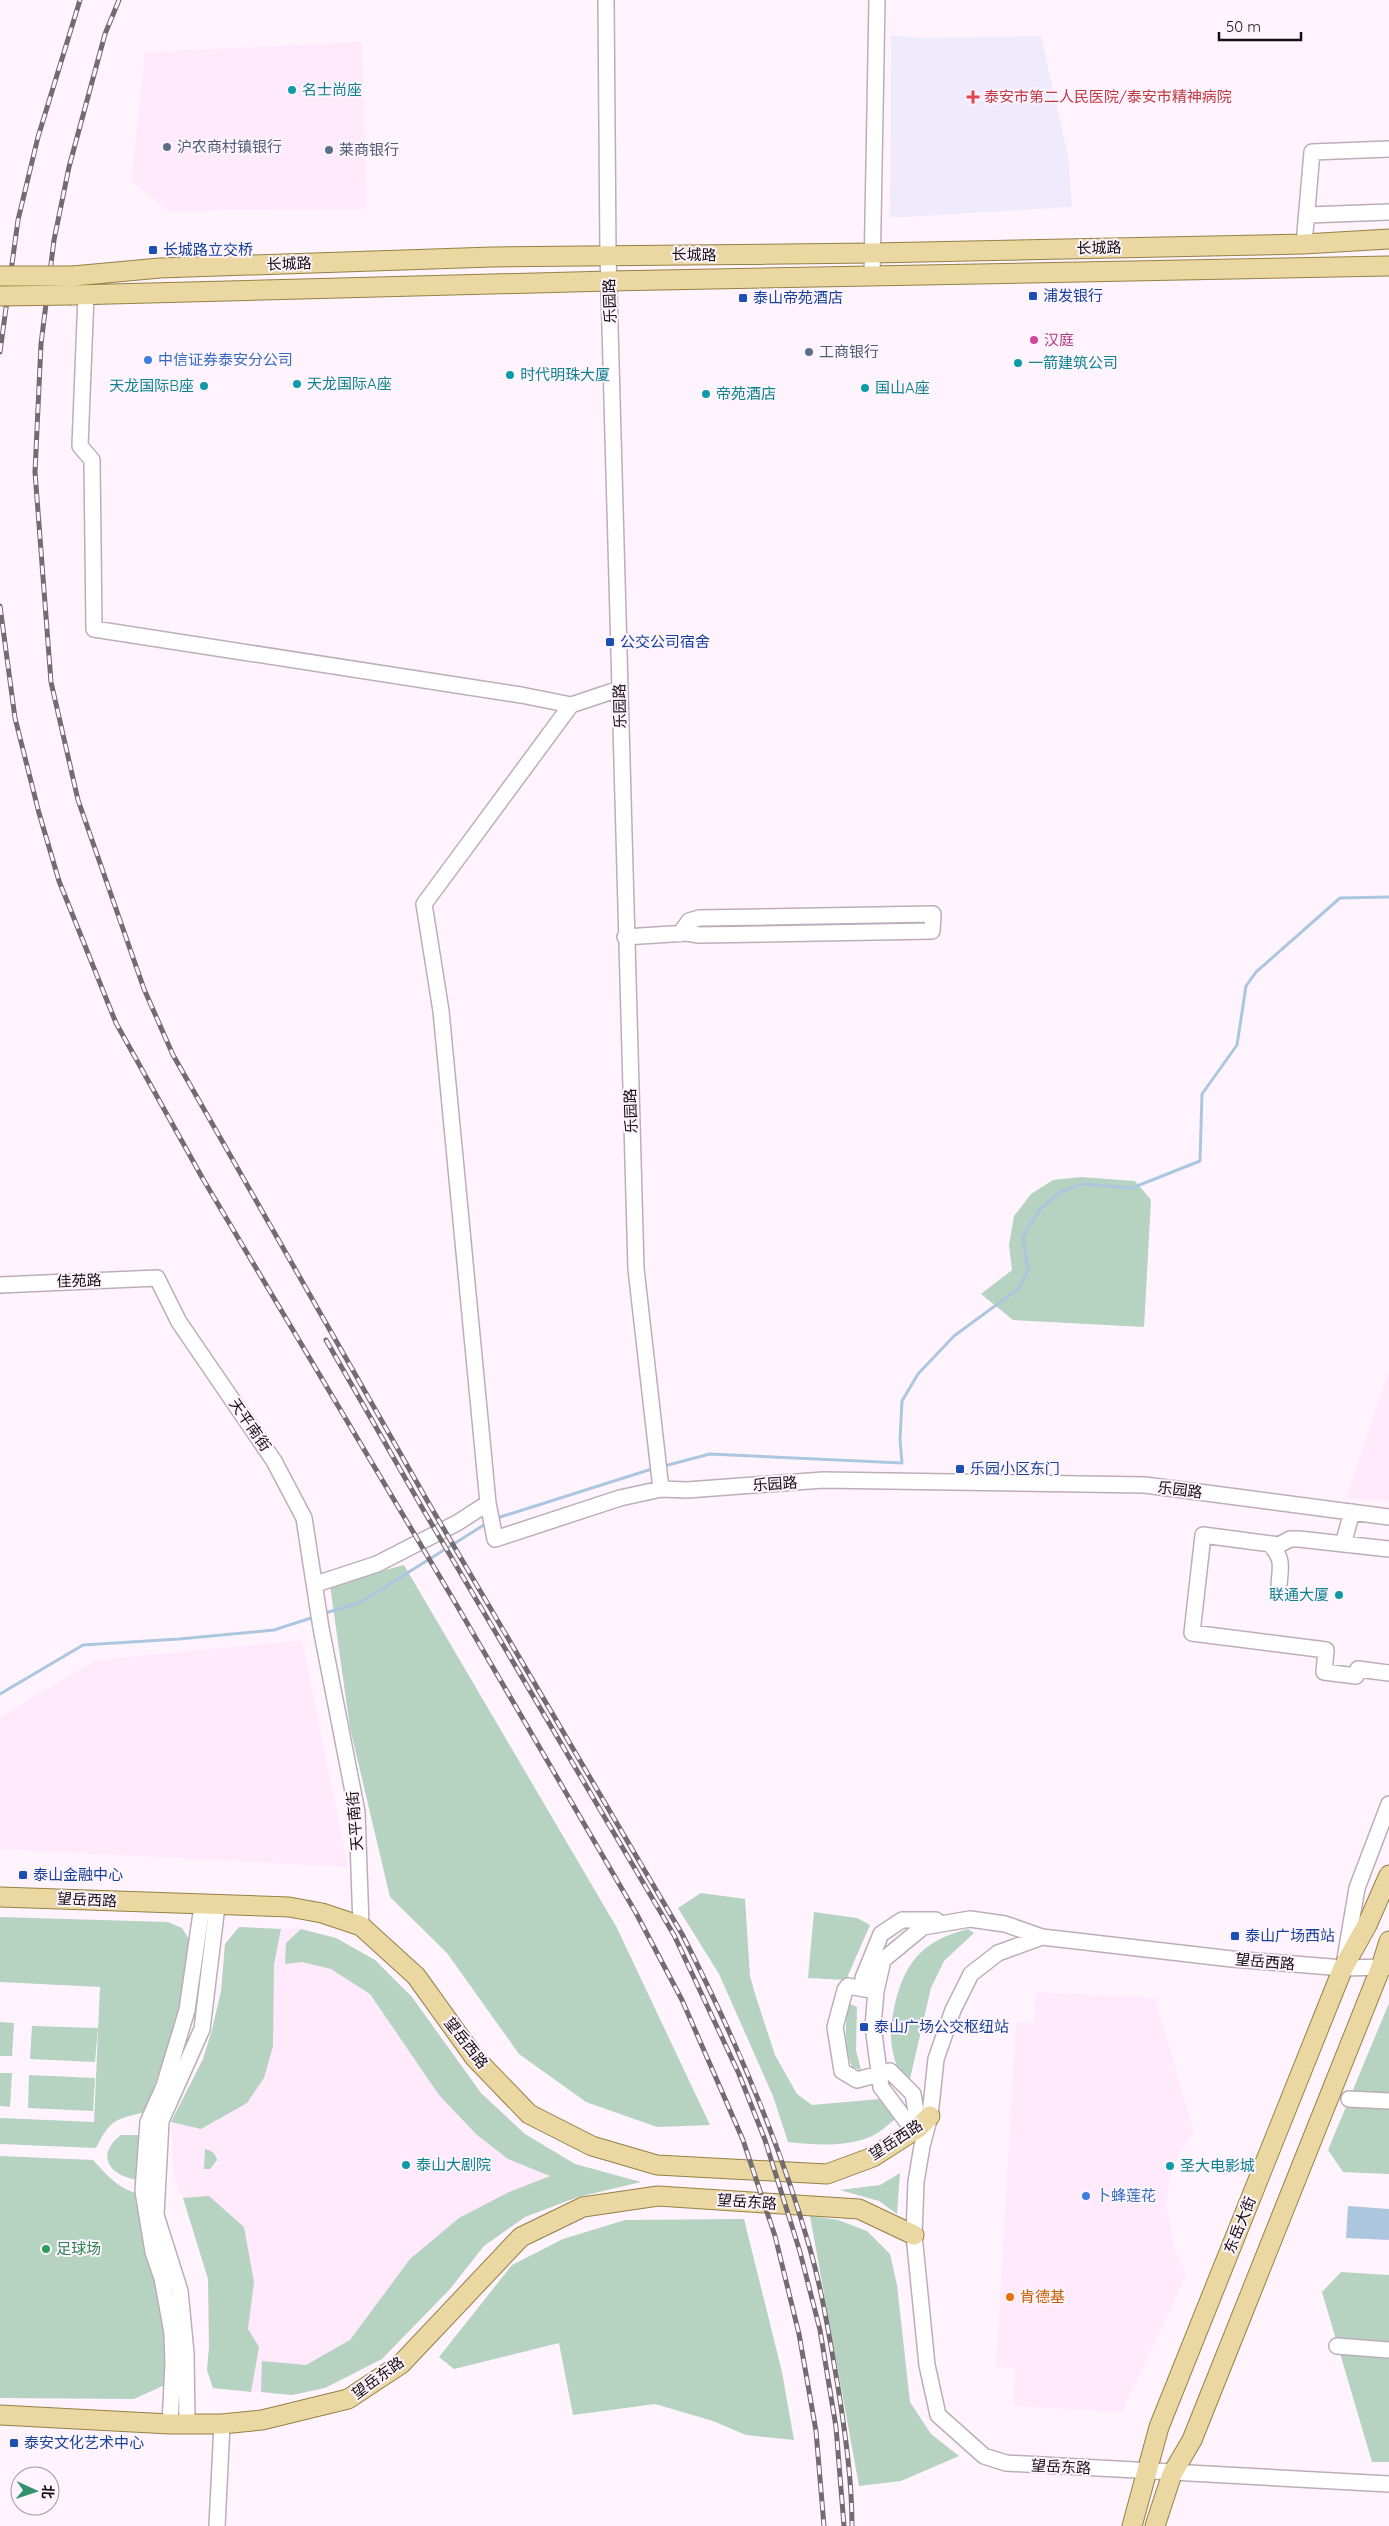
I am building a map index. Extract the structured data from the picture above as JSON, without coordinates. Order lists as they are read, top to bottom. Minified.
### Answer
{"streets":{"main road":["长城路","望岳西路","望岳东路","东岳大街"],"street":["乐园路","佳苑路","天平南街"]},"crossings":[["长城路","乐园路"],["佳苑路","天平南街"],["天平南街","望岳西路"],["望岳西路","望岳东路"],["望岳西路","东岳大街"],["望岳东路","东岳大街"]],"places":{"other":["名士尚座","沪农商村镇银行","莱商银行","汉庭","工商银行","中信证券泰安分公司","一箭建筑公司","时代明珠大厦","天龙国际A座","天龙国际B座","国山A座","帝苑酒店","联通大厦","泰山大剧院","圣大电影城","卜蜂莲花","足球场","肯德基"],"health":["泰安市第二人民医院/泰安市精神病院"],"transit":["长城路立交桥","浦发银行","泰山帝苑酒店","公交公司宿舍","乐园小区东门","泰山金融中心","泰山广场西站","泰山广场公交枢纽站","泰安文化艺术中心"]},"scale_bar":"50 m","north":"right"}
